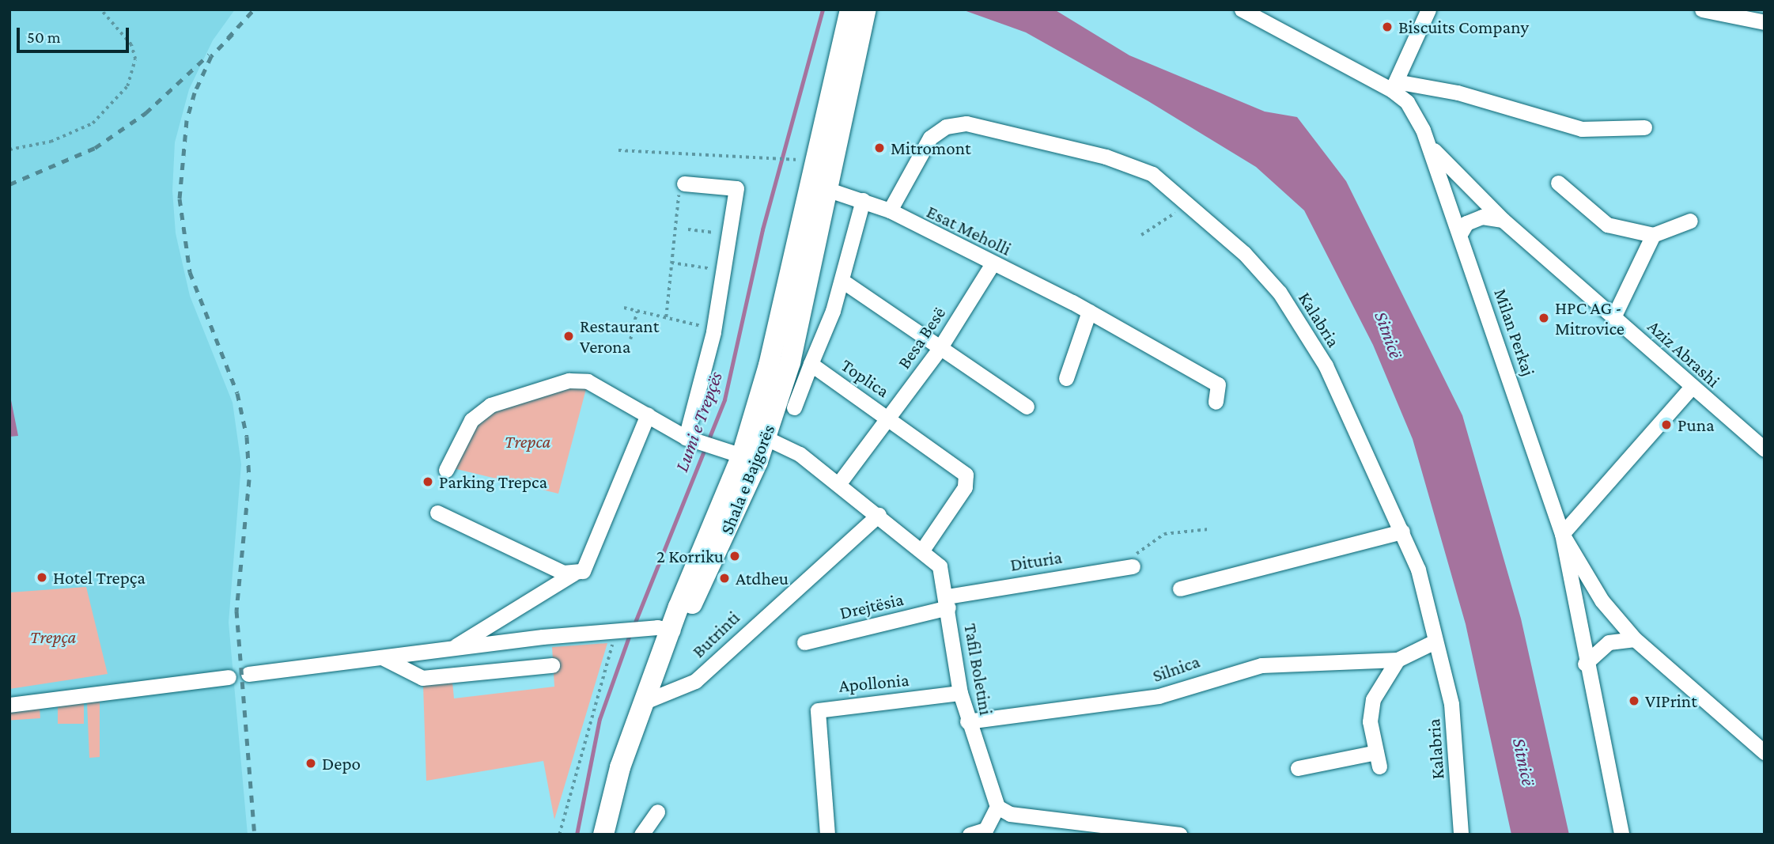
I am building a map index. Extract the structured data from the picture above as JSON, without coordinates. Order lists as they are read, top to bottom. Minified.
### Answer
{"streets":{"main road":["Shala e Bajgorës"],"street":["Esat Meholli","Kalabria","Milan Perkaj","Besa Besë","Aziz Abrashi","Toplica","Dituria","Drejtësia","Butrinti","Silnica","Tafil Boletini","Apollonia"]},"crossings":[["Esat Meholli","Kalabria"],["Esat Meholli","Besa Besë"],["Esat Meholli","Shala e Bajgorës"],["Kalabria","Silnica"],["Milan Perkaj","Aziz Abrashi"],["Besa Besë","Toplica"],["Besa Besë","Tafil Boletini"],["Toplica","Tafil Boletini"],["Shala e Bajgorës","Butrinti"],["Shala e Bajgorës","Tafil Boletini"],["Dituria","Drejtësia"],["Dituria","Tafil Boletini"],["Drejtësia","Tafil Boletini"],["Butrinti","Tafil Boletini"],["Silnica","Tafil Boletini"],["Tafil Boletini","Apollonia"]],"water":["Sitnicë","Lumi e Trepçës"],"parks":["Trepca","Trepça"],"places":["Biscuits Company","Mitromont","HPC AG - Mitrovice","Restaurant Verona","Puna","Parking Trepca","2 Korriku","Hotel Trepça","Atdheu","VIPrint","Depo"],"scale_bar":"50 m"}
